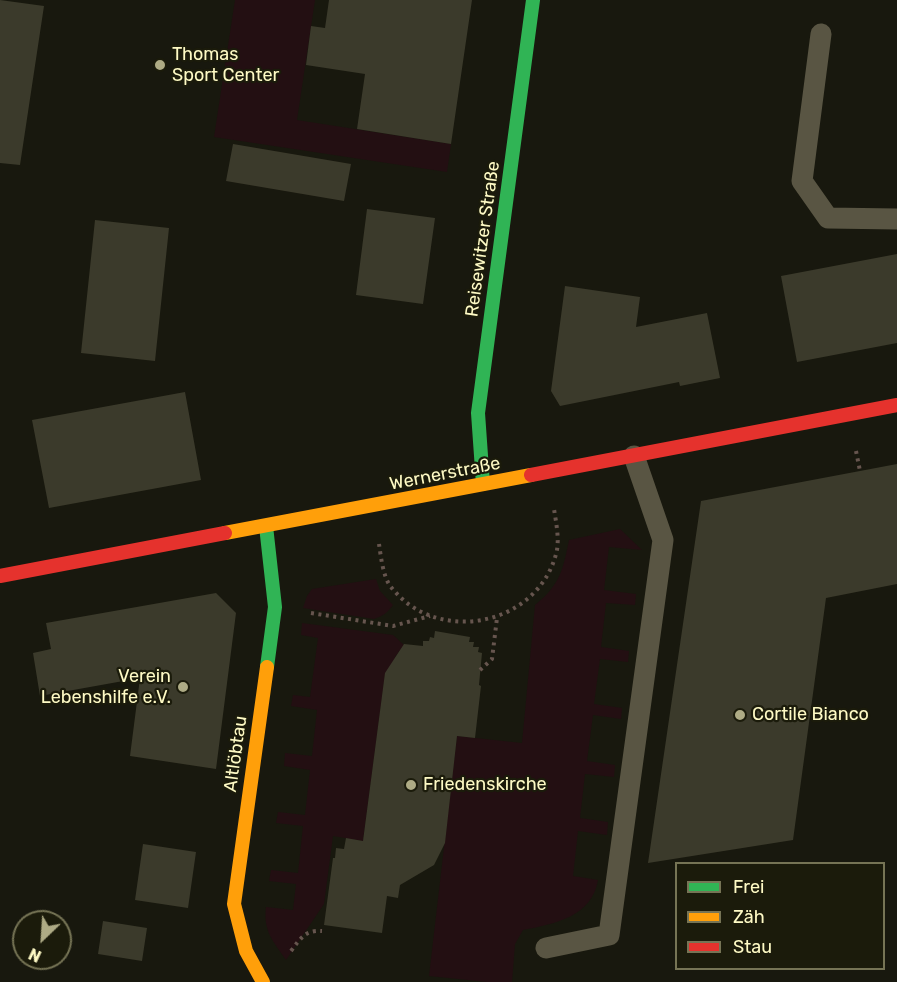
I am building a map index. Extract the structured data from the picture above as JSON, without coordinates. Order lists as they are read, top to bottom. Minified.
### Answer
{"streets":{"street":["Reisewitzer Straße","Wernerstraße","Altlöbtau"]},"crossings":[["Reisewitzer Straße","Wernerstraße"],["Wernerstraße","Altlöbtau"]],"places":["Thomas Sport Center","Verein Lebenshilfe e.V.","Cortile Bianco","Friedenskirche"],"legend":["Frei","Zäh","Stau"],"north":"bottom left"}
